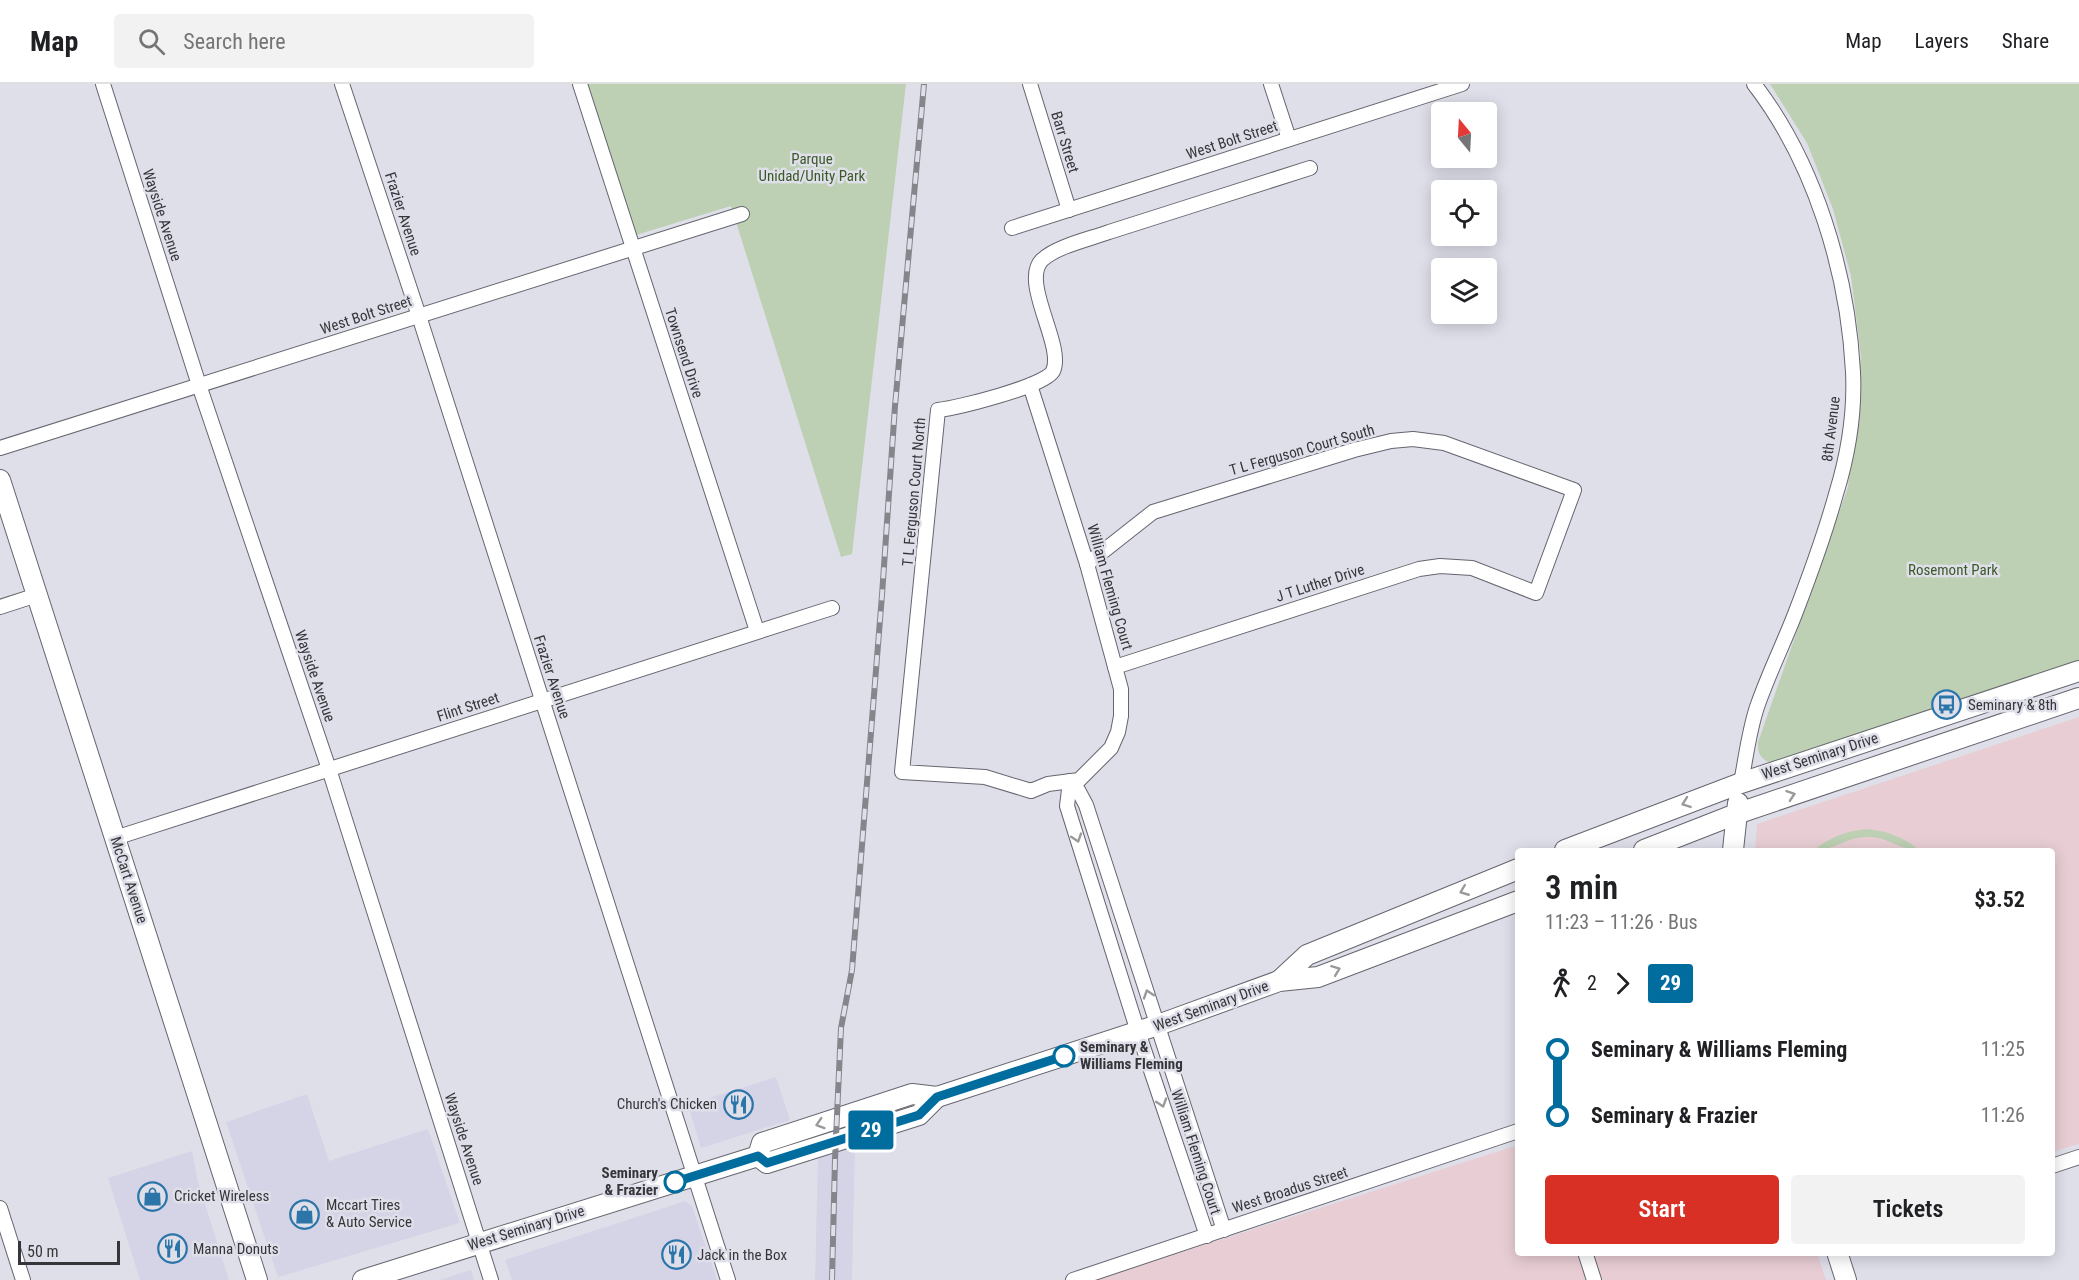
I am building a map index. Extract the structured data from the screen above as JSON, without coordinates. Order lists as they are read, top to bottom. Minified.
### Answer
{"streets":{"main road":["West Seminary Drive","McCart Avenue"],"street":["West Bolt Street","Barr Street","Frazier Avenue","Wayside Avenue","Townsend Drive","8th Avenue","T L Ferguson Court South","T L Ferguson Court North","J T Luther Drive","William Fleming Court","Flint Street","West Broadus Street"]},"crossings":[["West Bolt Street","Barr Street"],["West Bolt Street","Frazier Avenue"],["West Bolt Street","Wayside Avenue"],["West Bolt Street","Townsend Drive"],["Frazier Avenue","Flint Street"],["Frazier Avenue","West Seminary Drive"],["Wayside Avenue","Flint Street"],["Wayside Avenue","West Seminary Drive"],["Townsend Drive","Flint Street"],["8th Avenue","West Seminary Drive"],["T L Ferguson Court South","J T Luther Drive"],["T L Ferguson Court South","William Fleming Court"],["T L Ferguson Court North","William Fleming Court"],["J T Luther Drive","William Fleming Court"],["William Fleming Court","West Seminary Drive"],["William Fleming Court","West Broadus Street"],["Flint Street","McCart Avenue"]],"parks":["Parque Unidad/Unity Park","Rosemont Park"],"places":{"bus stop":["Seminary & 8th"],"other":["Seminary & Williams Fleming","Seminary & Frazier"],"restaurant":["Church's Chicken","Manna Donuts","Jack in the Box"],"shop":["Cricket Wireless","Mccart Tires & Auto Service"]},"lines":["bus line 29"],"scale_bar":"50 m","north":"top","page":{"header":"Map","search":"Search here","nav":["Map","Layers","Share"],"on_map":"29","heading":["3 min","11:23 – 11:26 · Bus","$3.52"],"legs":["2","29"],"list":[{"name":"Seminary & Williams Fleming","value":"11:25"},{"name":"Seminary & Frazier","value":"11:26"}],"buttons":["Start","Tickets"],"scale":"50 m"}}
